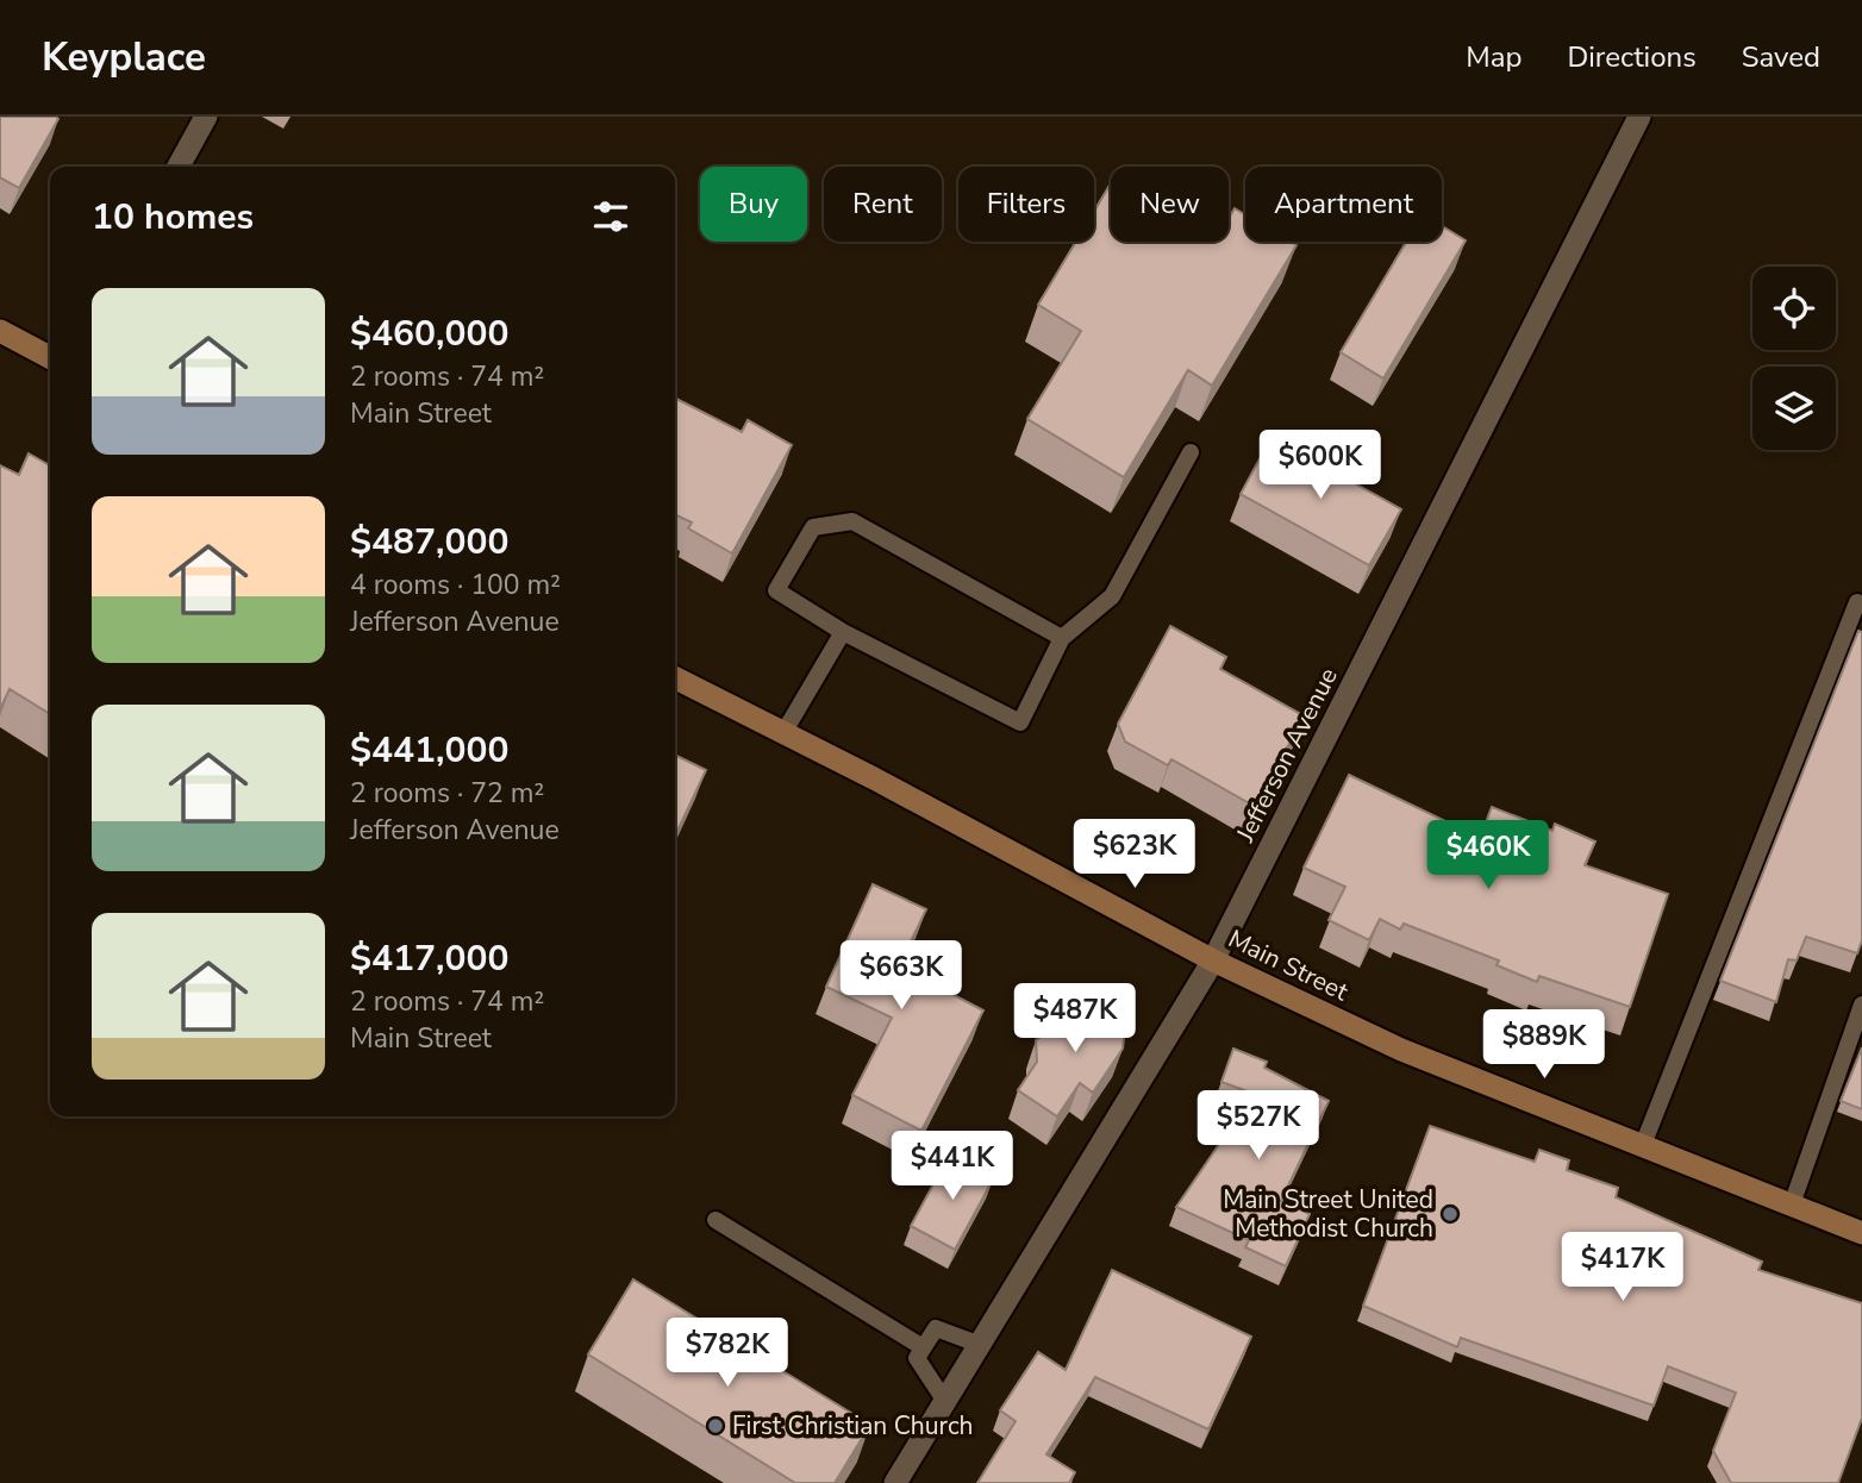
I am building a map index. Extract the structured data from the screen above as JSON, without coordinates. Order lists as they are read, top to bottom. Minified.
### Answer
{"streets":{"main road":["Main Street"],"street":["Jefferson Avenue"]},"crossings":[["Jefferson Avenue","Main Street"]],"places":["Main Street United Methodist Church","First Christian Church"],"page":{"header":"Keyplace","nav":["Map","Directions","Saved"],"chip":["Buy","Rent","Filters","New","Apartment"],"heading":"10 homes","list":[{"name":"$460,000","note":"2 rooms · 74 m² · Main Street"},{"name":"$487,000","note":"4 rooms · 100 m² · Jefferson Avenue"},{"name":"$441,000","note":"2 rooms · 72 m² · Jefferson Avenue"},{"name":"$417,000","note":"2 rooms · 74 m² · Main Street"}],"price":["$600K","$623K","$460K","$663K","$487K","$889K","$527K","$441K","$417K","$782K"]}}
